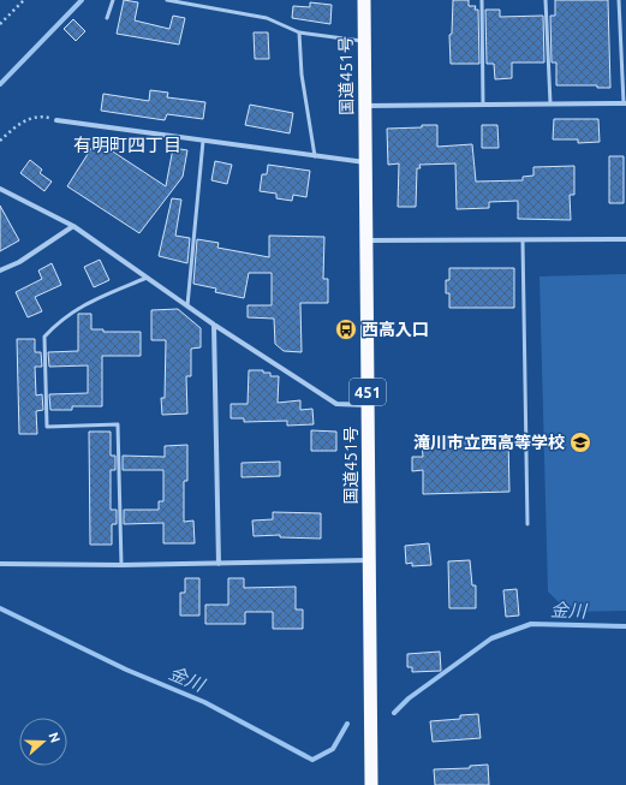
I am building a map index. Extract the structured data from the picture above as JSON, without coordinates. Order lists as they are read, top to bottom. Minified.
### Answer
{"streets":{"highway":["国道451号","451"]},"districts":["有明町四丁目"],"water":["金川"],"places":{"bus stop":["西高入口"],"school or university":["滝川市立西高等学校"]},"north":"right"}
